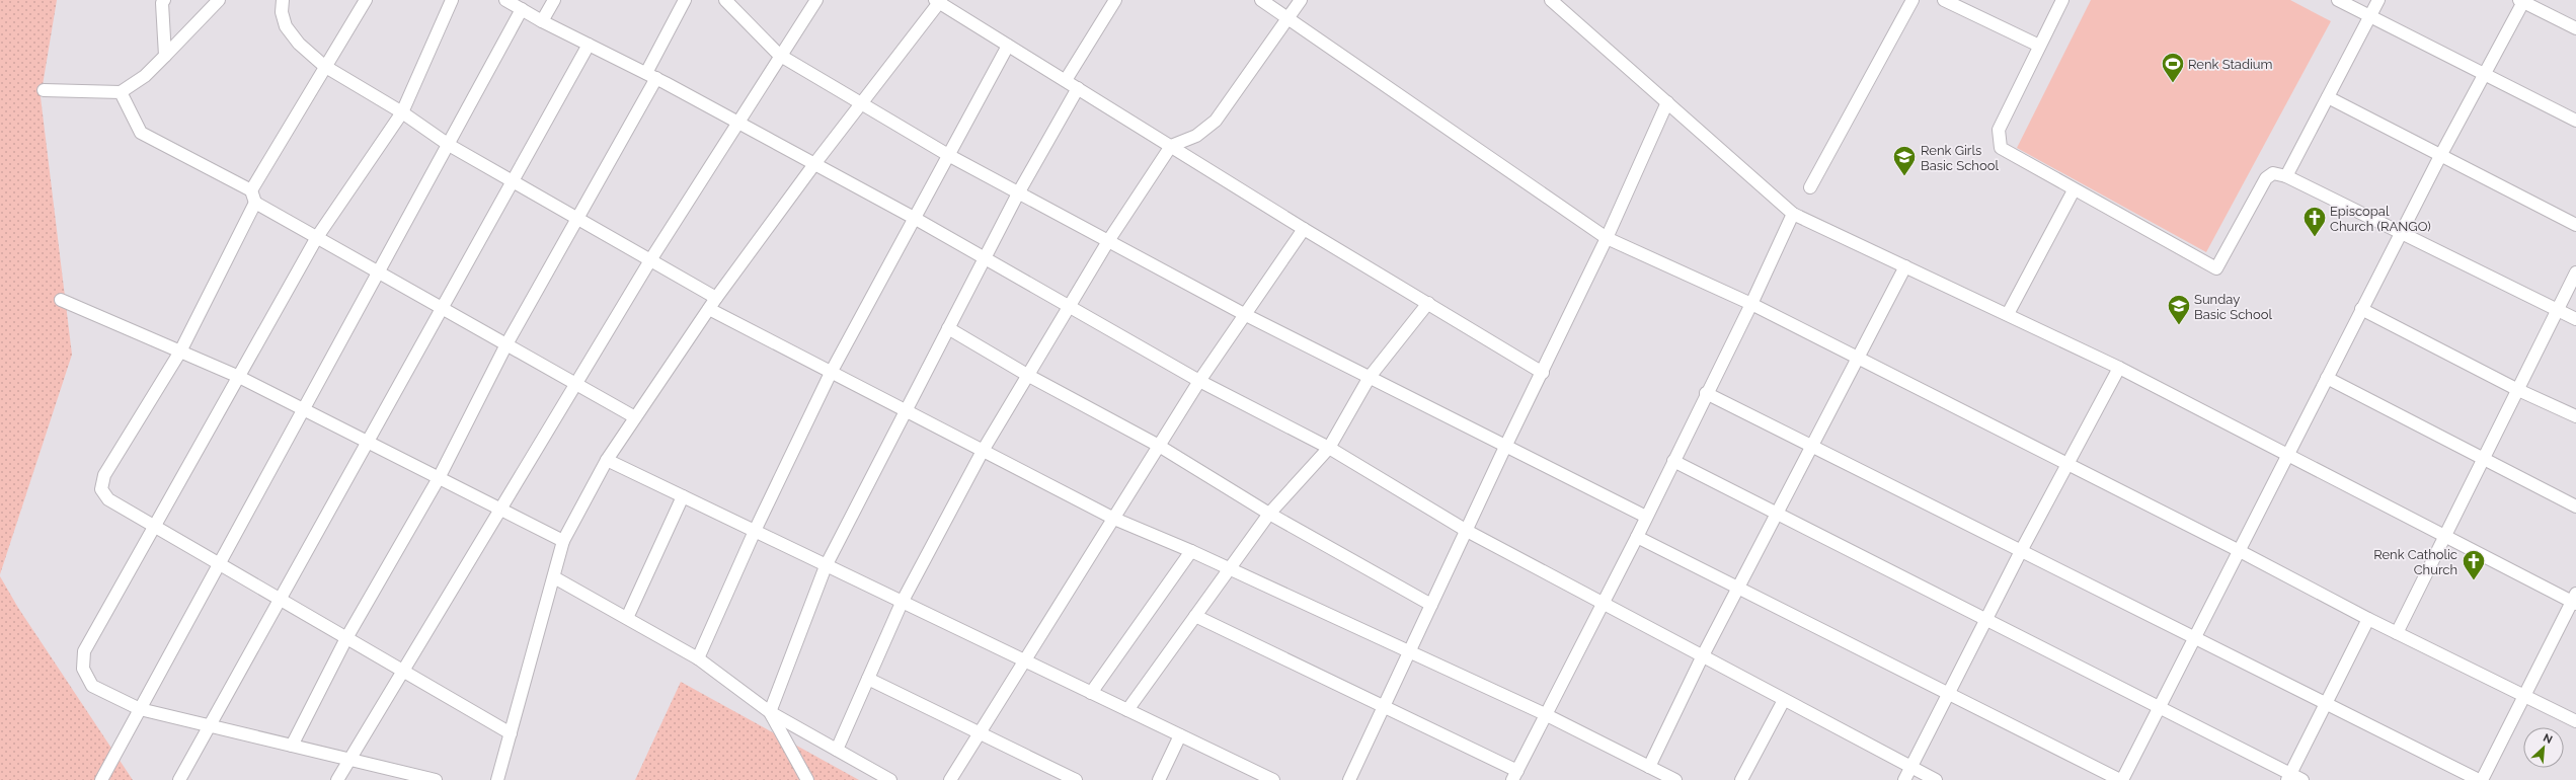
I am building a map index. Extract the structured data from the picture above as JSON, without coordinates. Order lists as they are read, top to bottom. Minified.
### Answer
{"places":{"sports":["Renk Stadium"],"school or university":["Renk Girls Basic School","Sunday Basic School"],"church":["Episcopal Church (RANGO)","Renk Catholic Church"]},"north":"top right"}
